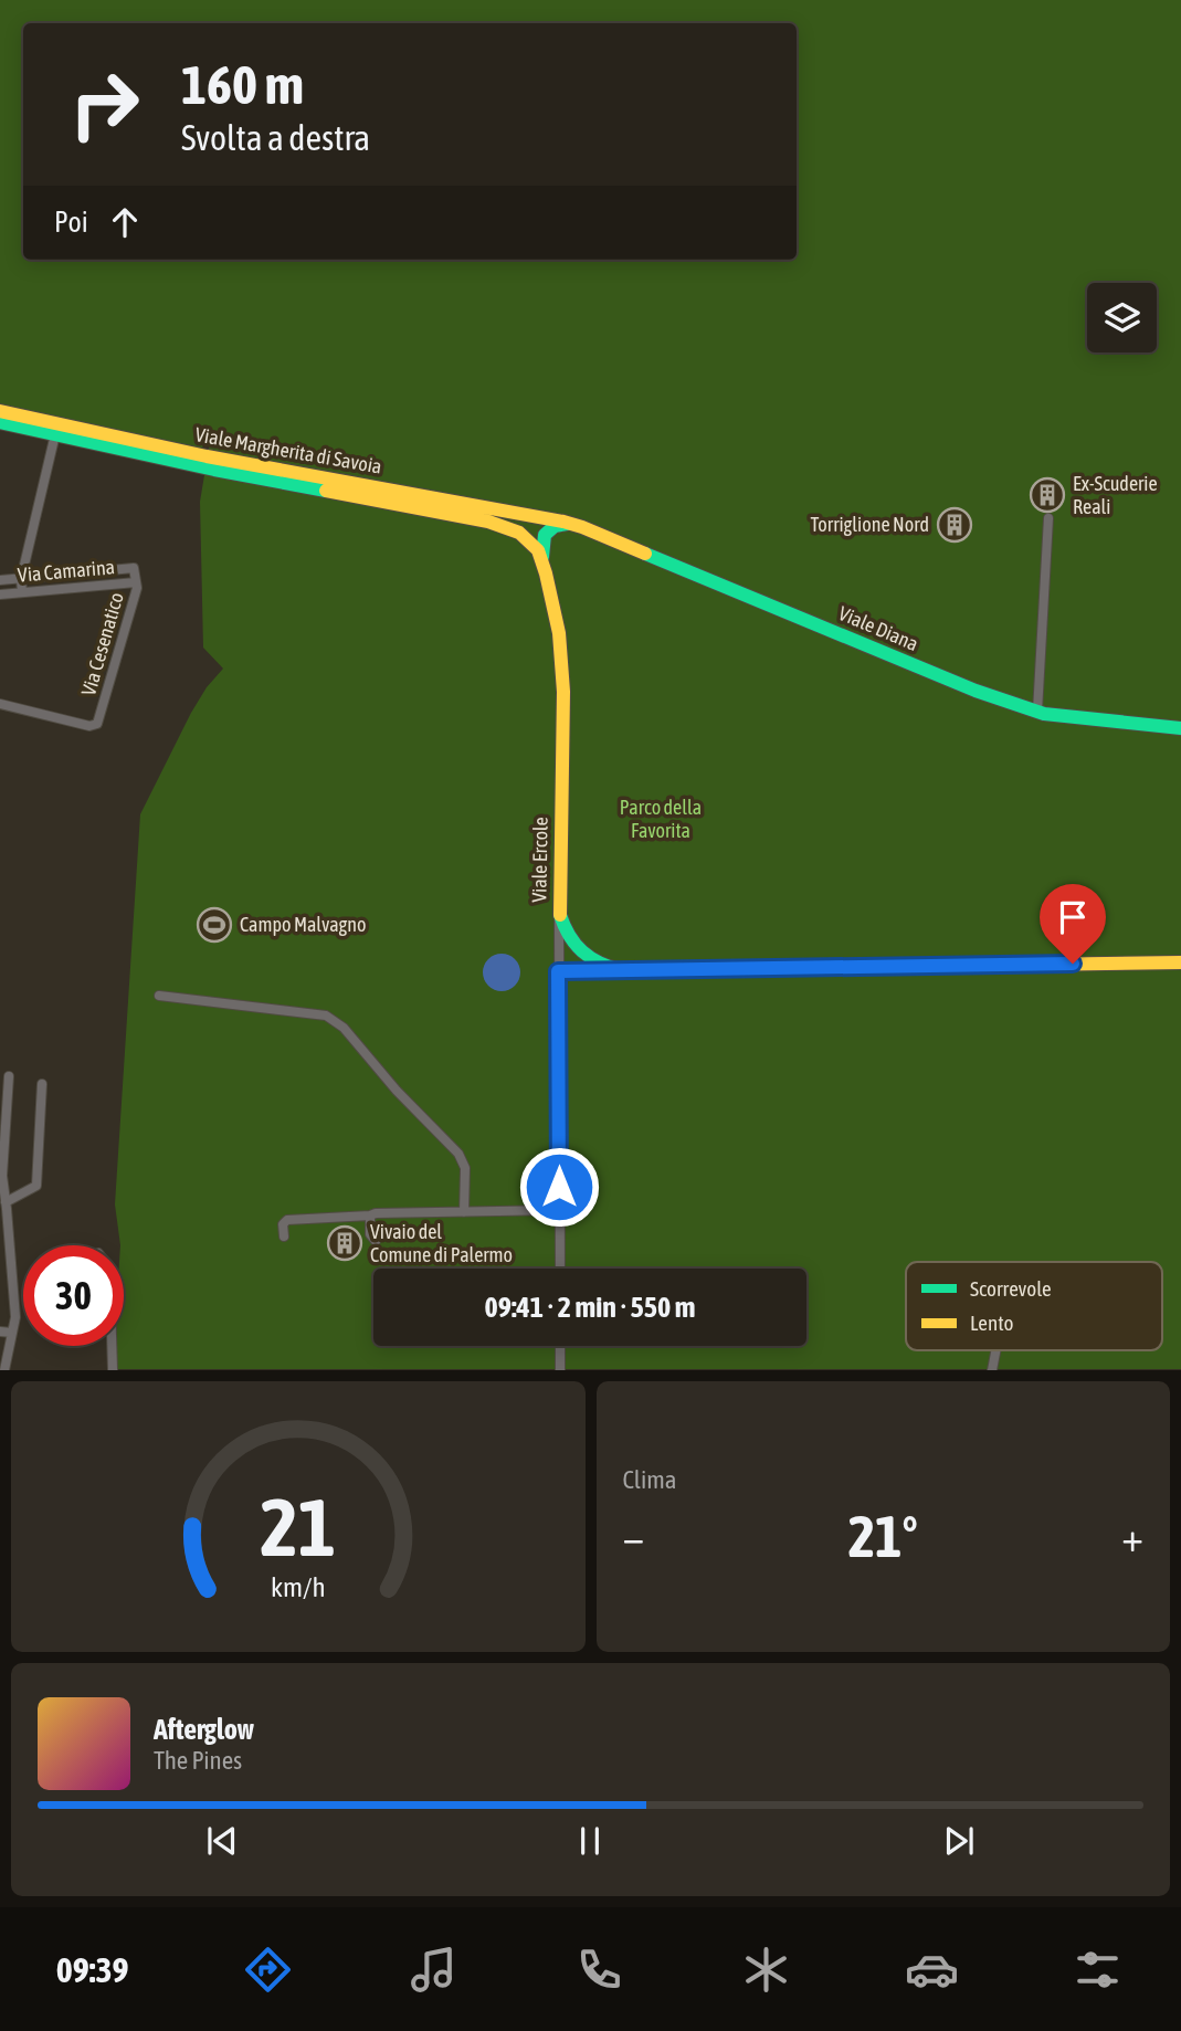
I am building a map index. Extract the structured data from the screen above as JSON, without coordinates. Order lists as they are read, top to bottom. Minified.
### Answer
{"streets":{"street":["Viale Margherita di Savoia","Via Camarina","Viale Diana","Via Cesenatico","Viale Ercole"]},"crossings":[["Viale Margherita di Savoia","Viale Diana"],["Viale Margherita di Savoia","Viale Ercole"],["Via Camarina","Via Cesenatico"]],"parks":["Parco della Favorita"],"places":{"building":["Ex-Scuderie Reali","Torriglione Nord","Vivaio del Comune di Palermo"],"sports":["Campo Malvagno"]},"legend":["Scorrevole","Lento"],"page":{"turn":["160 m","Svolta a destra"],"then":"Poi","limit":"30","trip":"09:41 · 2 min · 550 m","tile":"Clima","heat":["−","21°","+"],"song":["Afterglow","The Pines"],"tabs":"09:39","gauge":["21","km/h"]}}
